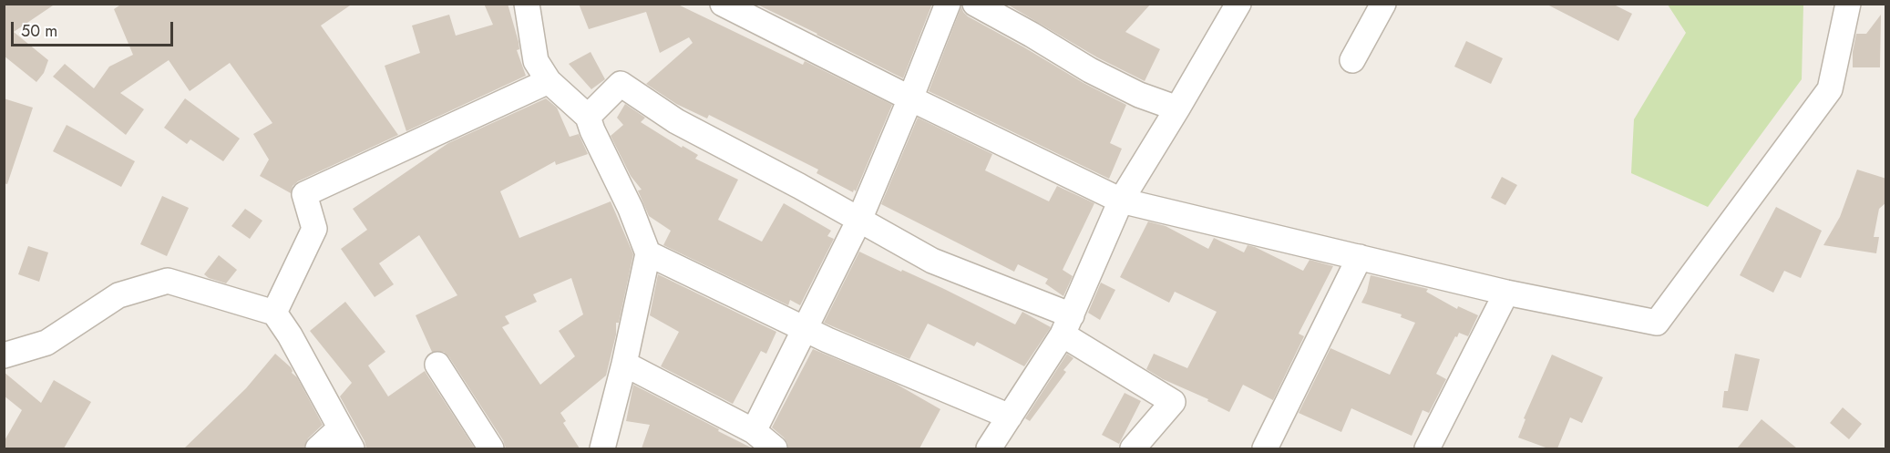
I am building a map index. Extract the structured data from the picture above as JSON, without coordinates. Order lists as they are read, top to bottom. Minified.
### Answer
{"scale_bar":"50 m"}
